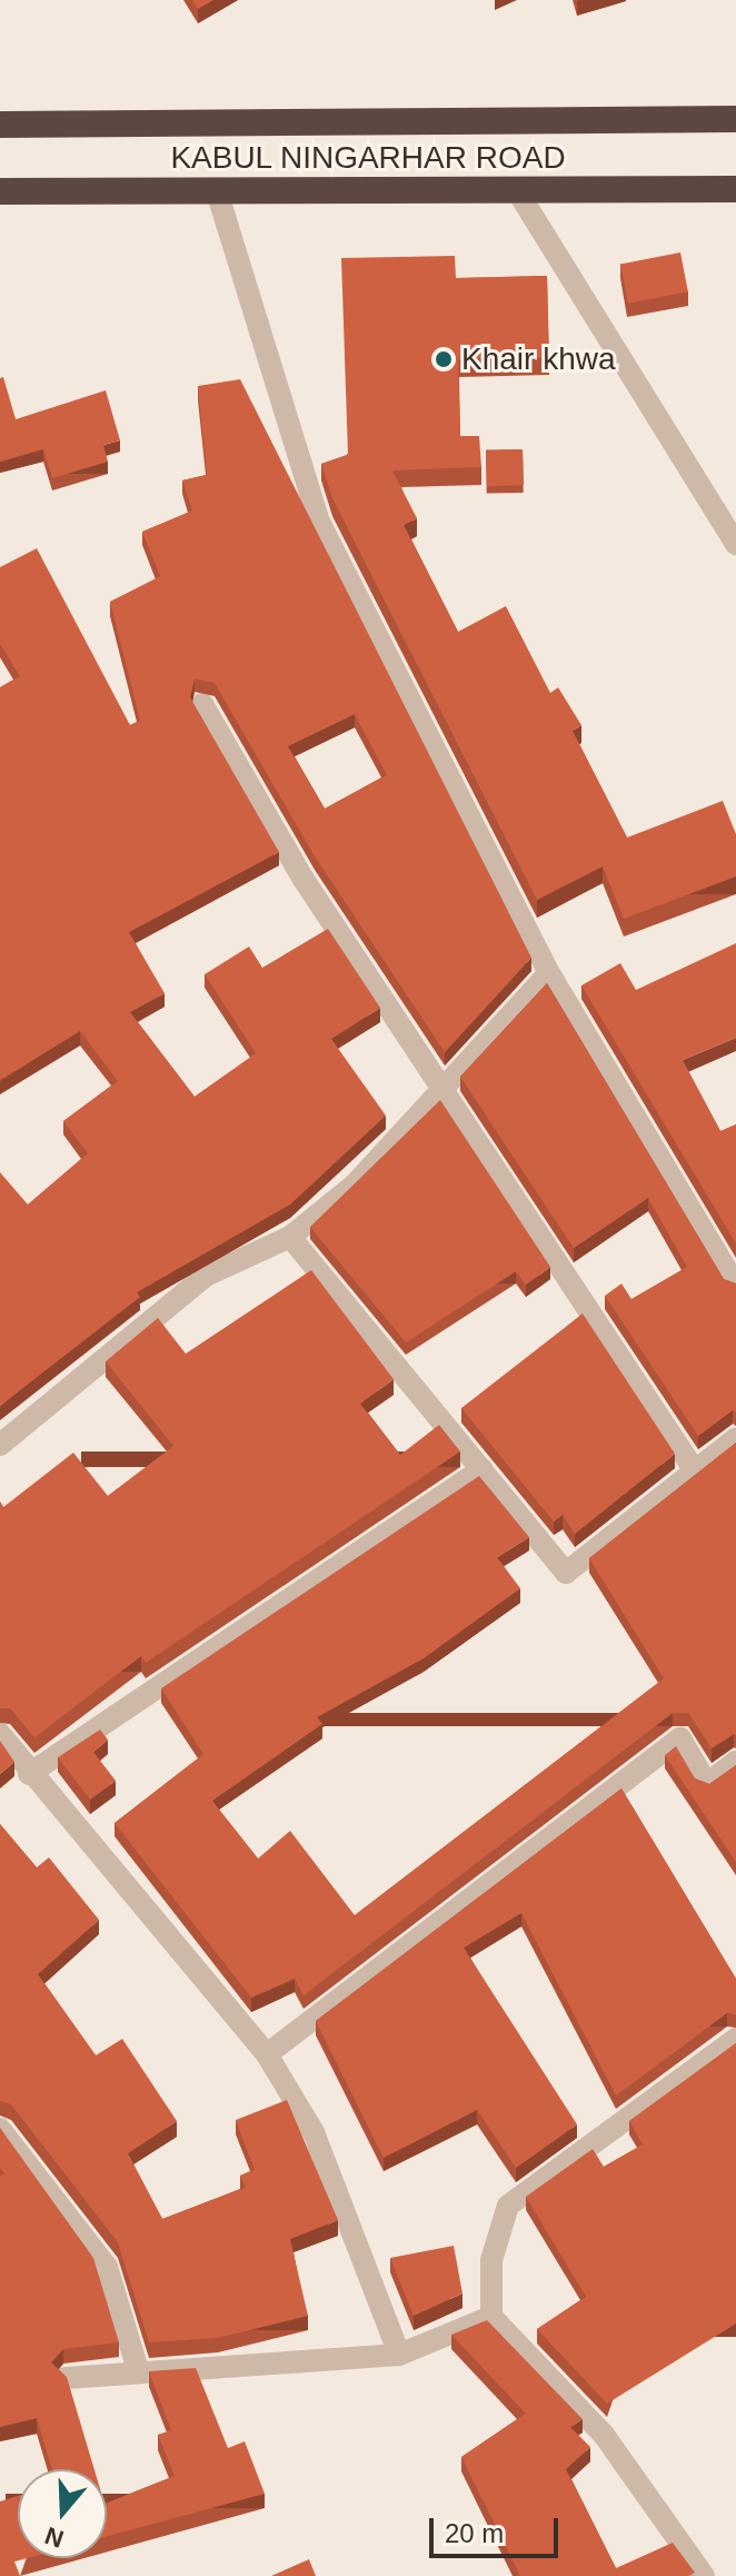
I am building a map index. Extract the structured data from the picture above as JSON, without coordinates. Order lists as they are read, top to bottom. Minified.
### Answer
{"streets":{"highway":["KABUL NINGARHAR ROAD"]},"places":["Khair khwa"],"scale_bar":"20 m","north":"bottom"}
